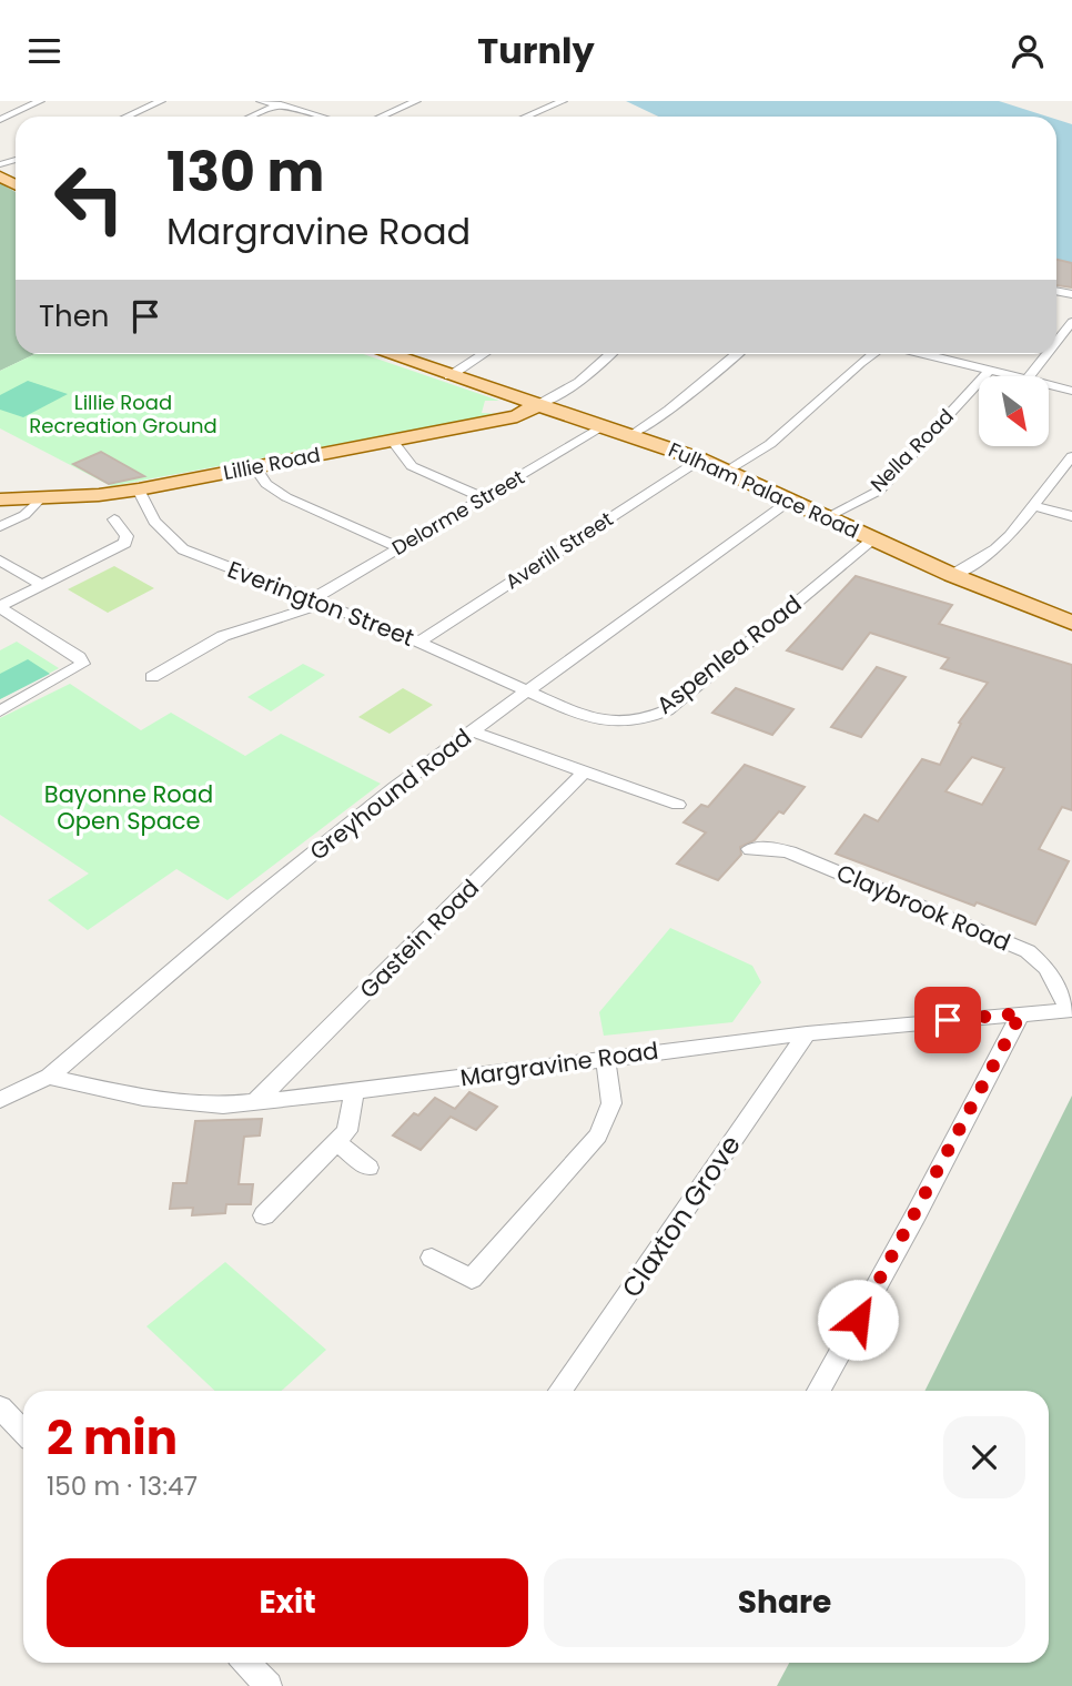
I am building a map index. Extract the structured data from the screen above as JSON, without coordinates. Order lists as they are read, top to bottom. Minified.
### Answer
{"streets":{"main road":["Lillie Road","Fulham Palace Road"],"street":["Nella Road","Delorme Street","Averill Street","Everington Street","Aspenlea Road","Greyhound Road","Claybrook Road","Gastein Road","Margravine Road","Claxton Grove"]},"crossings":[["Nella Road","Fulham Palace Road"],["Lillie Road","Fulham Palace Road"],["Lillie Road","Everington Street"],["Fulham Palace Road","Delorme Street"],["Fulham Palace Road","Averill Street"],["Fulham Palace Road","Aspenlea Road"],["Fulham Palace Road","Greyhound Road"],["Delorme Street","Everington Street"],["Averill Street","Everington Street"],["Everington Street","Aspenlea Road"],["Everington Street","Greyhound Road"],["Aspenlea Road","Greyhound Road"],["Greyhound Road","Margravine Road"],["Claybrook Road","Margravine Road"],["Gastein Road","Margravine Road"],["Margravine Road","Claxton Grove"]],"parks":["Lillie Road Recreation Ground","Bayonne Road Open Space"],"north":"bottom right","page":{"header":"Turnly","turn":["130 m","Margravine Road"],"then":"Then","heading":["2 min","150 m · 13:47"],"buttons":["Exit","Share"]}}
